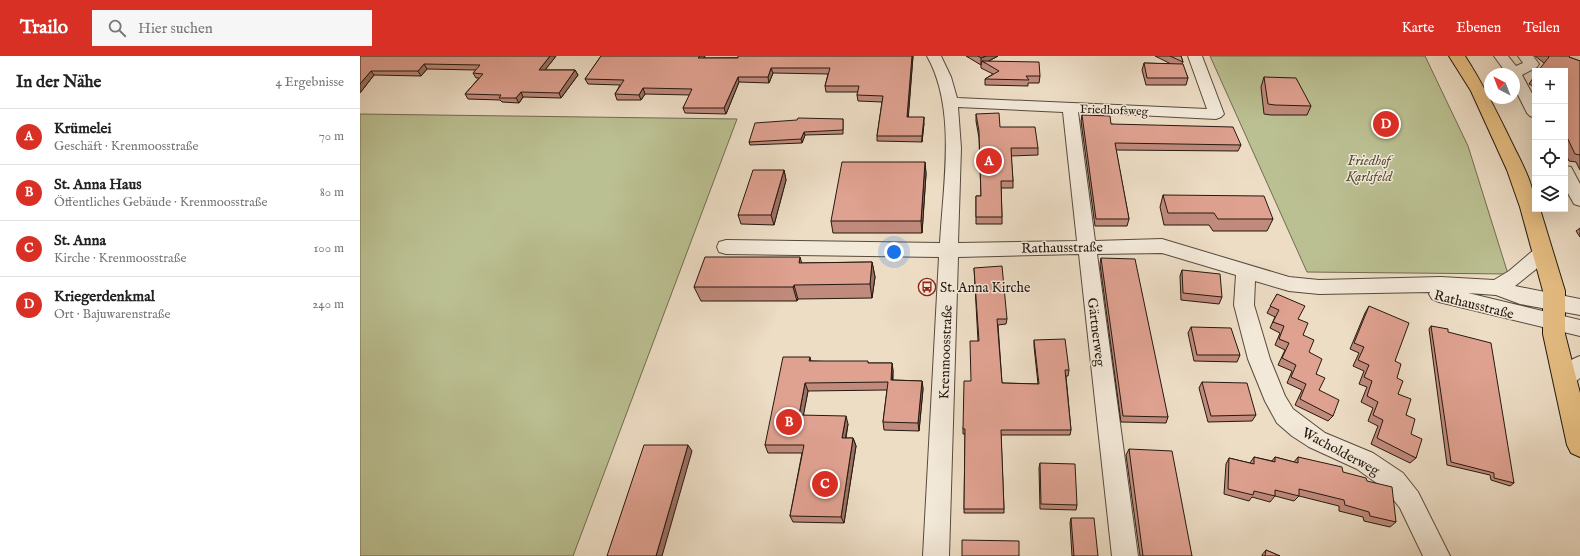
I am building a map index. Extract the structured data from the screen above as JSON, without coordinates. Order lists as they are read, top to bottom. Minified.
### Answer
{"streets":{"street":["Friedhofsweg","Rathausstraße","Gärtnerweg","Krenmoosstraße","Wacholderweg"]},"crossings":[["Friedhofsweg","Gärtnerweg"],["Friedhofsweg","Krenmoosstraße"],["Rathausstraße","Gärtnerweg"],["Rathausstraße","Krenmoosstraße"],["Rathausstraße","Wacholderweg"]],"parks":["Friedhof Karlsfeld"],"places":{"bus stop":["St. Anna Kirche"]},"north":"top left","page":{"header":"Trailo","search":"Hier suchen","nav":["Karte","Ebenen","Teilen"],"heading":["In der Nähe","4 Ergebnisse"],"map_buttons":["+","−"],"list":[{"mark":"A","name":"Krümelei","note":"Geschäft · Krenmoosstraße","value":"70 m"},{"mark":"B","name":"St. Anna Haus","note":"Öffentliches Gebäude · Krenmoosstraße","value":"80 m"},{"mark":"C","name":"St. Anna","note":"Kirche · Krenmoosstraße","value":"100 m"},{"mark":"D","name":"Kriegerdenkmal","note":"Ort · Bajuwarenstraße","value":"240 m"}],"pins":["D","A","B","C"]}}
